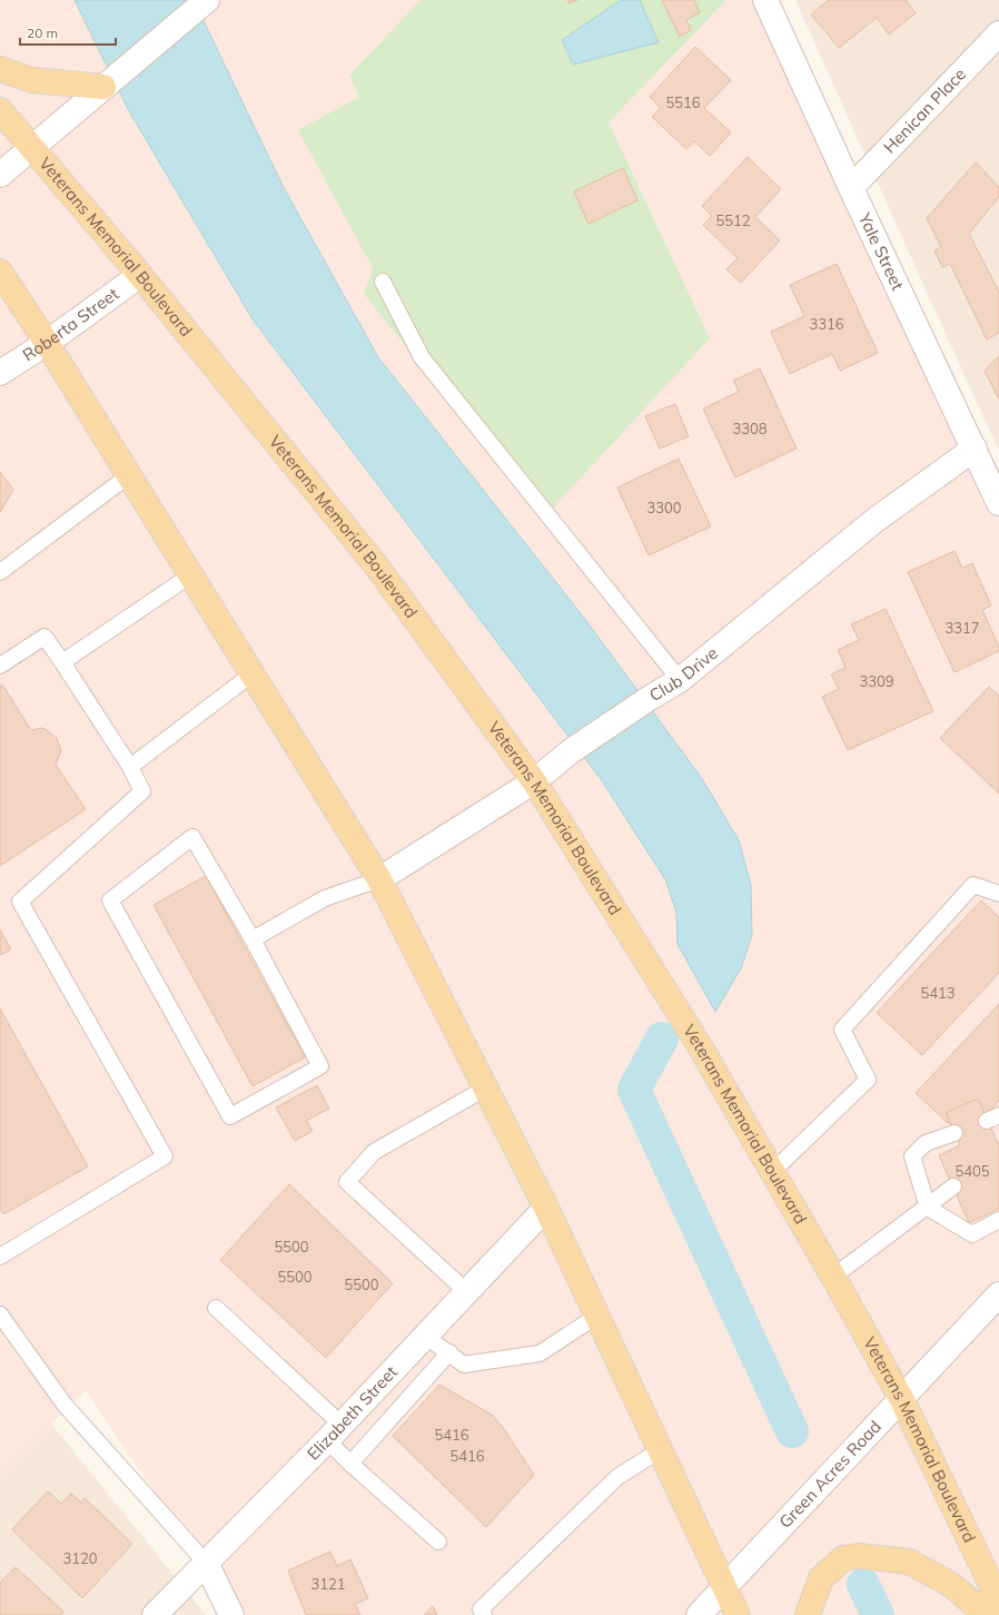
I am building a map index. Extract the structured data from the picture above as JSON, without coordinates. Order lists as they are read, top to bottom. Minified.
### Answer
{"streets":{"main road":["Veterans Memorial Boulevard"],"street":["Henican Place","Yale Street","Roberta Street","Club Drive","Elizabeth Street","Green Acres Road"]},"crossings":[["Henican Place","Yale Street"],["Veterans Memorial Boulevard","Roberta Street"],["Veterans Memorial Boulevard","Club Drive"],["Veterans Memorial Boulevard","Green Acres Road"],["Yale Street","Club Drive"]],"house_numbers":["5516","5512","3316","3308","3300","3317","3309","5413","5405","5500","5500","5500","5416","5416","3120","3121"],"scale_bar":"20 m"}
